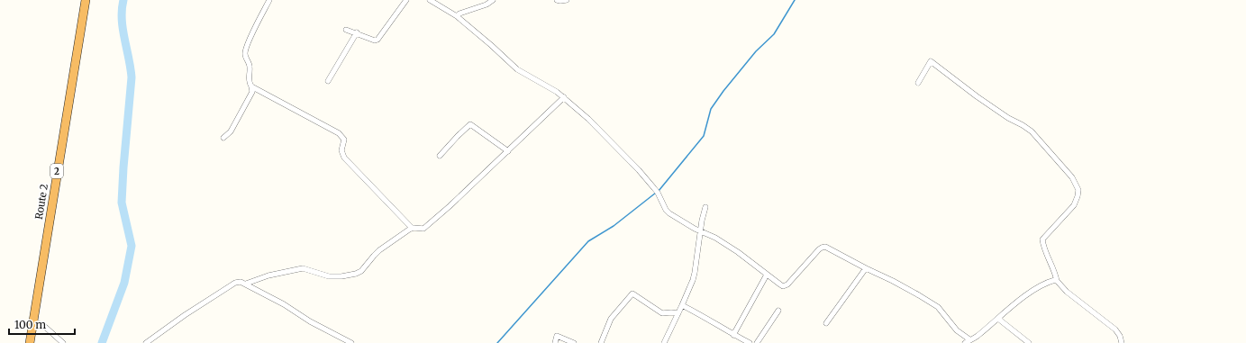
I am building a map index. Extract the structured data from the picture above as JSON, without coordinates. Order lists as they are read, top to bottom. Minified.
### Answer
{"streets":{"highway":["2","Route 2"]},"scale_bar":"100 m"}
